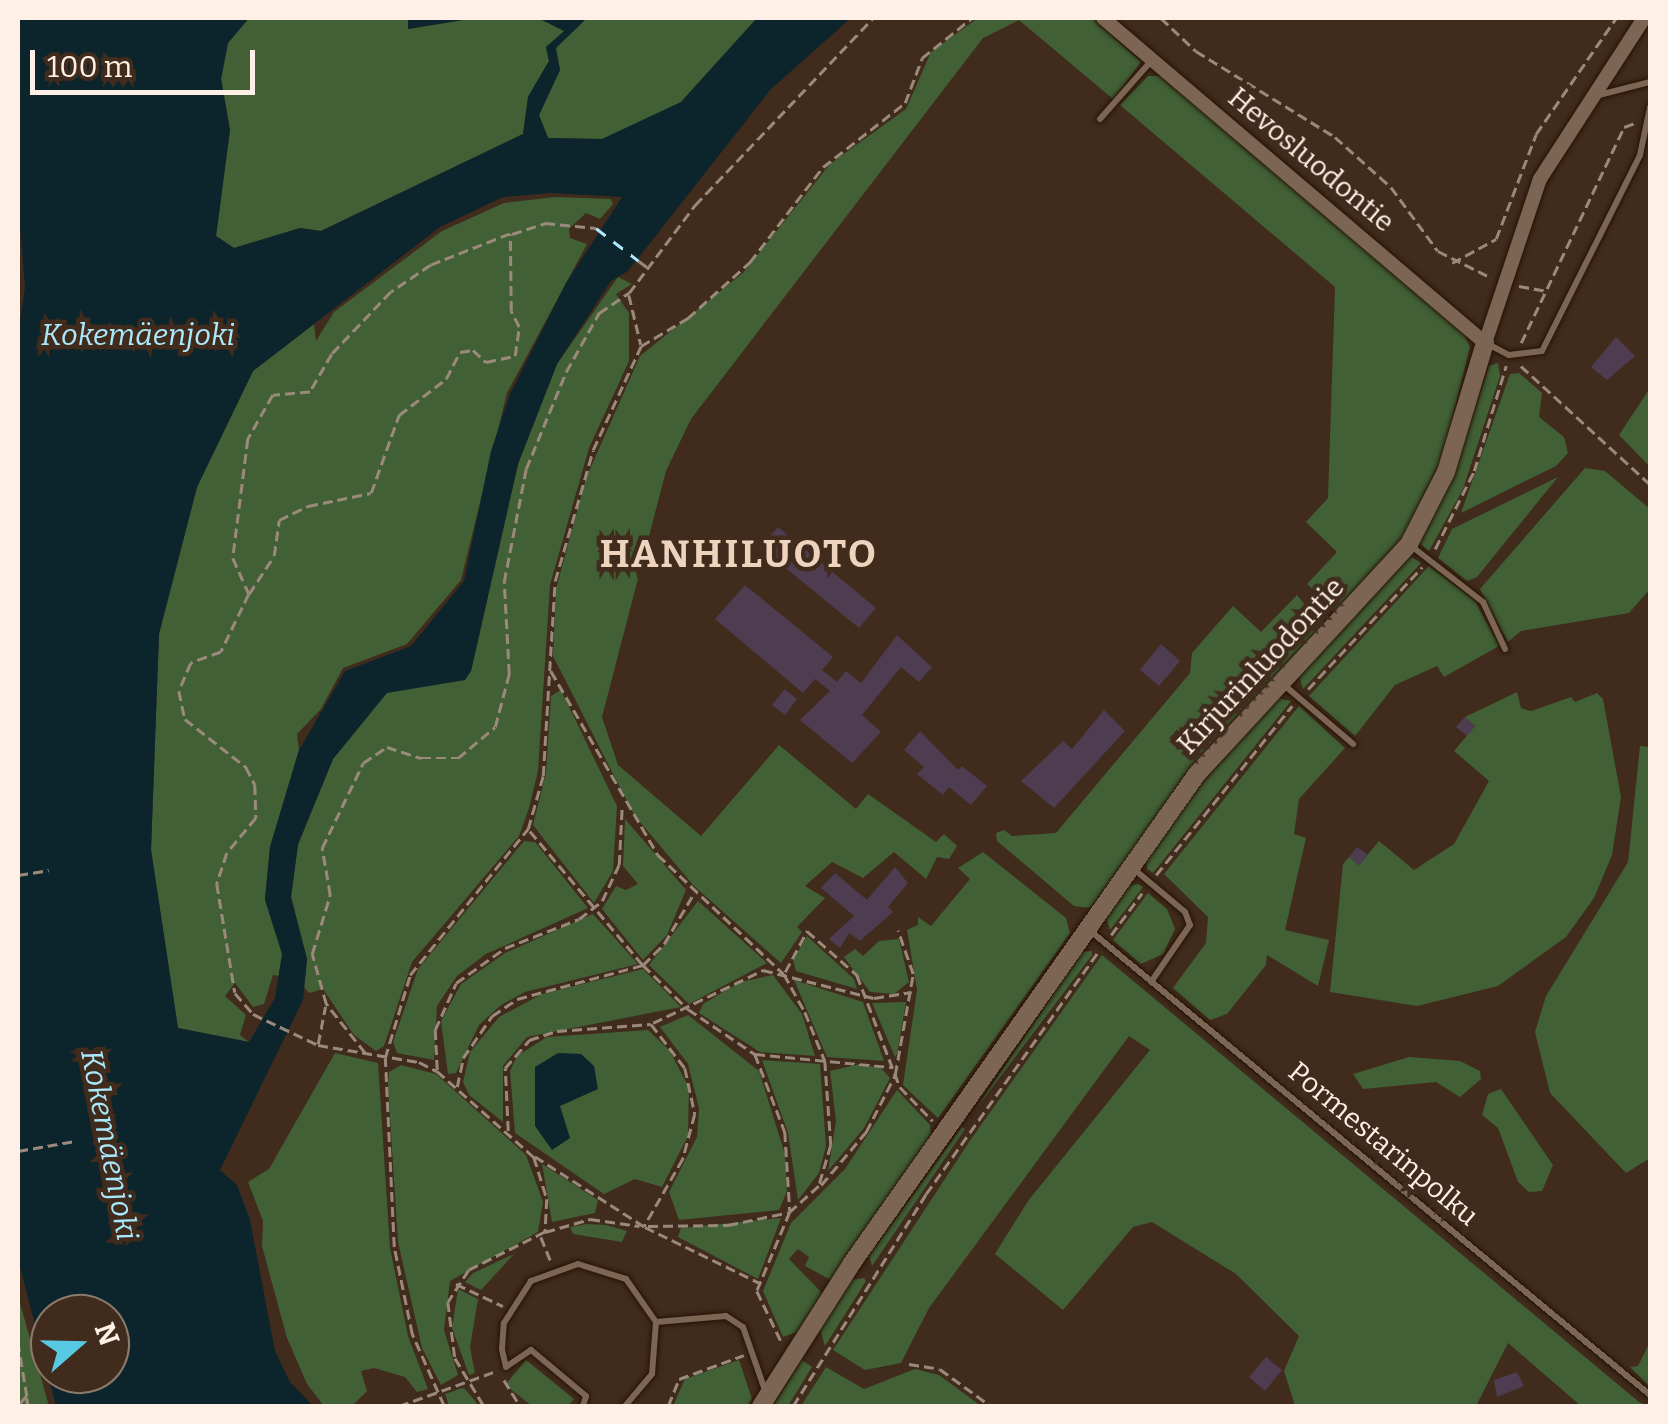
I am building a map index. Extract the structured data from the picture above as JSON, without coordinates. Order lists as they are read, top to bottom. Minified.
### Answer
{"streets":{"street":["Hevosluodontie","Kirjurinluodontie"],"lane":["Pormestarinpolku"]},"crossings":[["Hevosluodontie","Kirjurinluodontie"],["Kirjurinluodontie","Pormestarinpolku"]],"districts":["HANHILUOTO"],"water":["Kokemäenjoki"],"scale_bar":"100 m","north":"right"}
